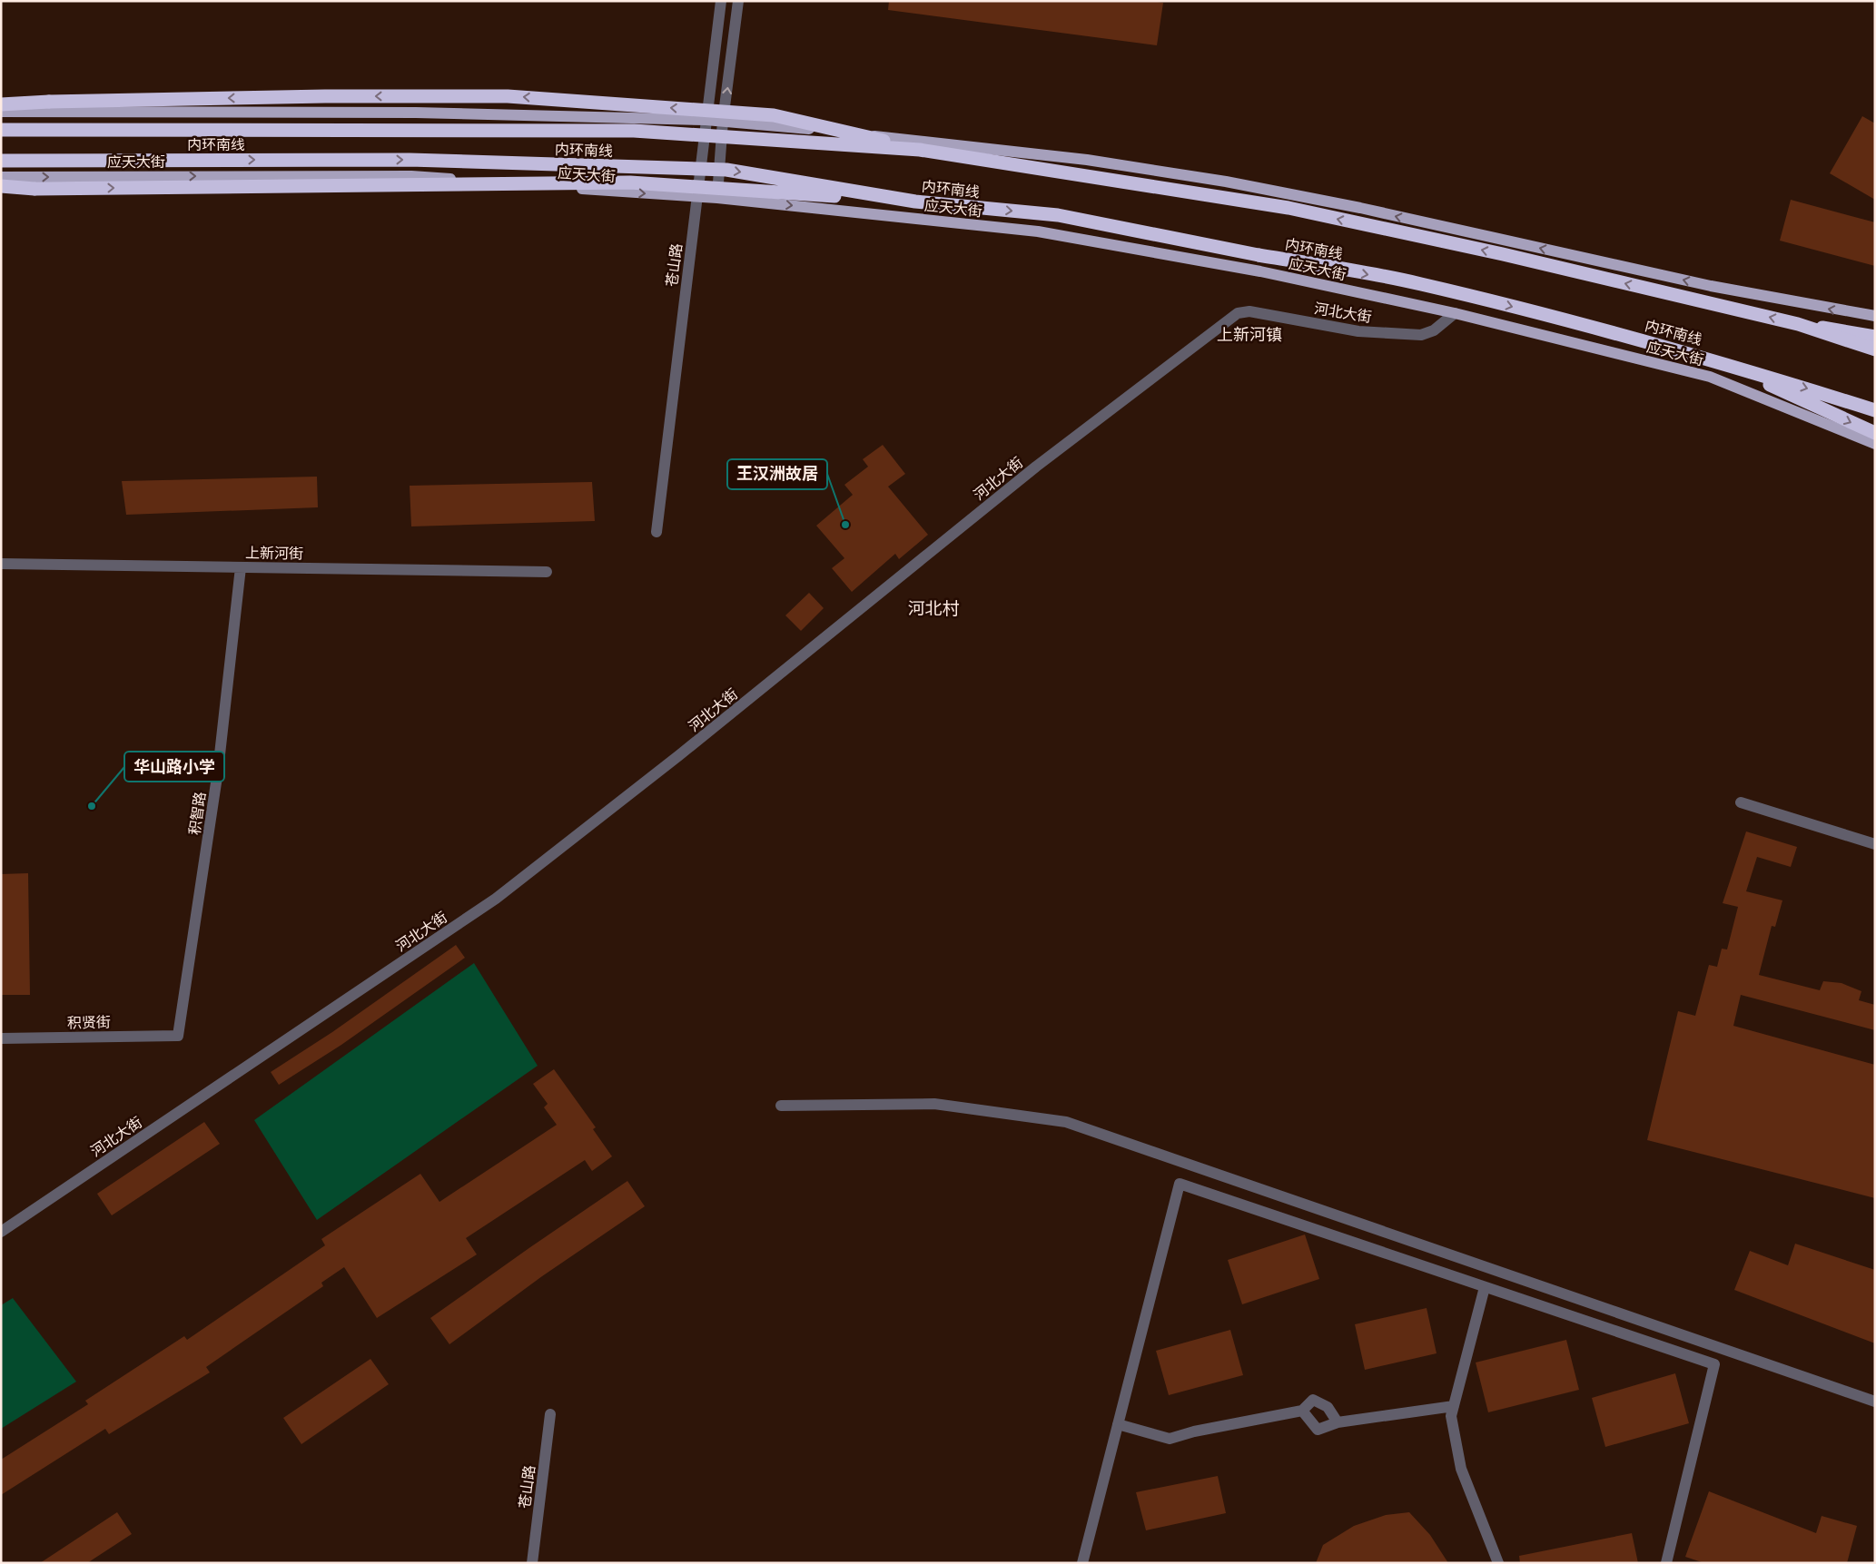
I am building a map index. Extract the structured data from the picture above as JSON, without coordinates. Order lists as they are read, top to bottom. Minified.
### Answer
{"streets":{"highway":["内环南线"],"main road":["应天大街"],"street":["苍山路","河北大街","上新河街","积智路","积贤街"]},"crossings":[["应天大街","苍山路"],["应天大街","河北大街"],["上新河街","积智路"],["积智路","积贤街"]],"districts":["上新河镇","河北村"],"places":["王汉洲故居","华山路小学"]}
